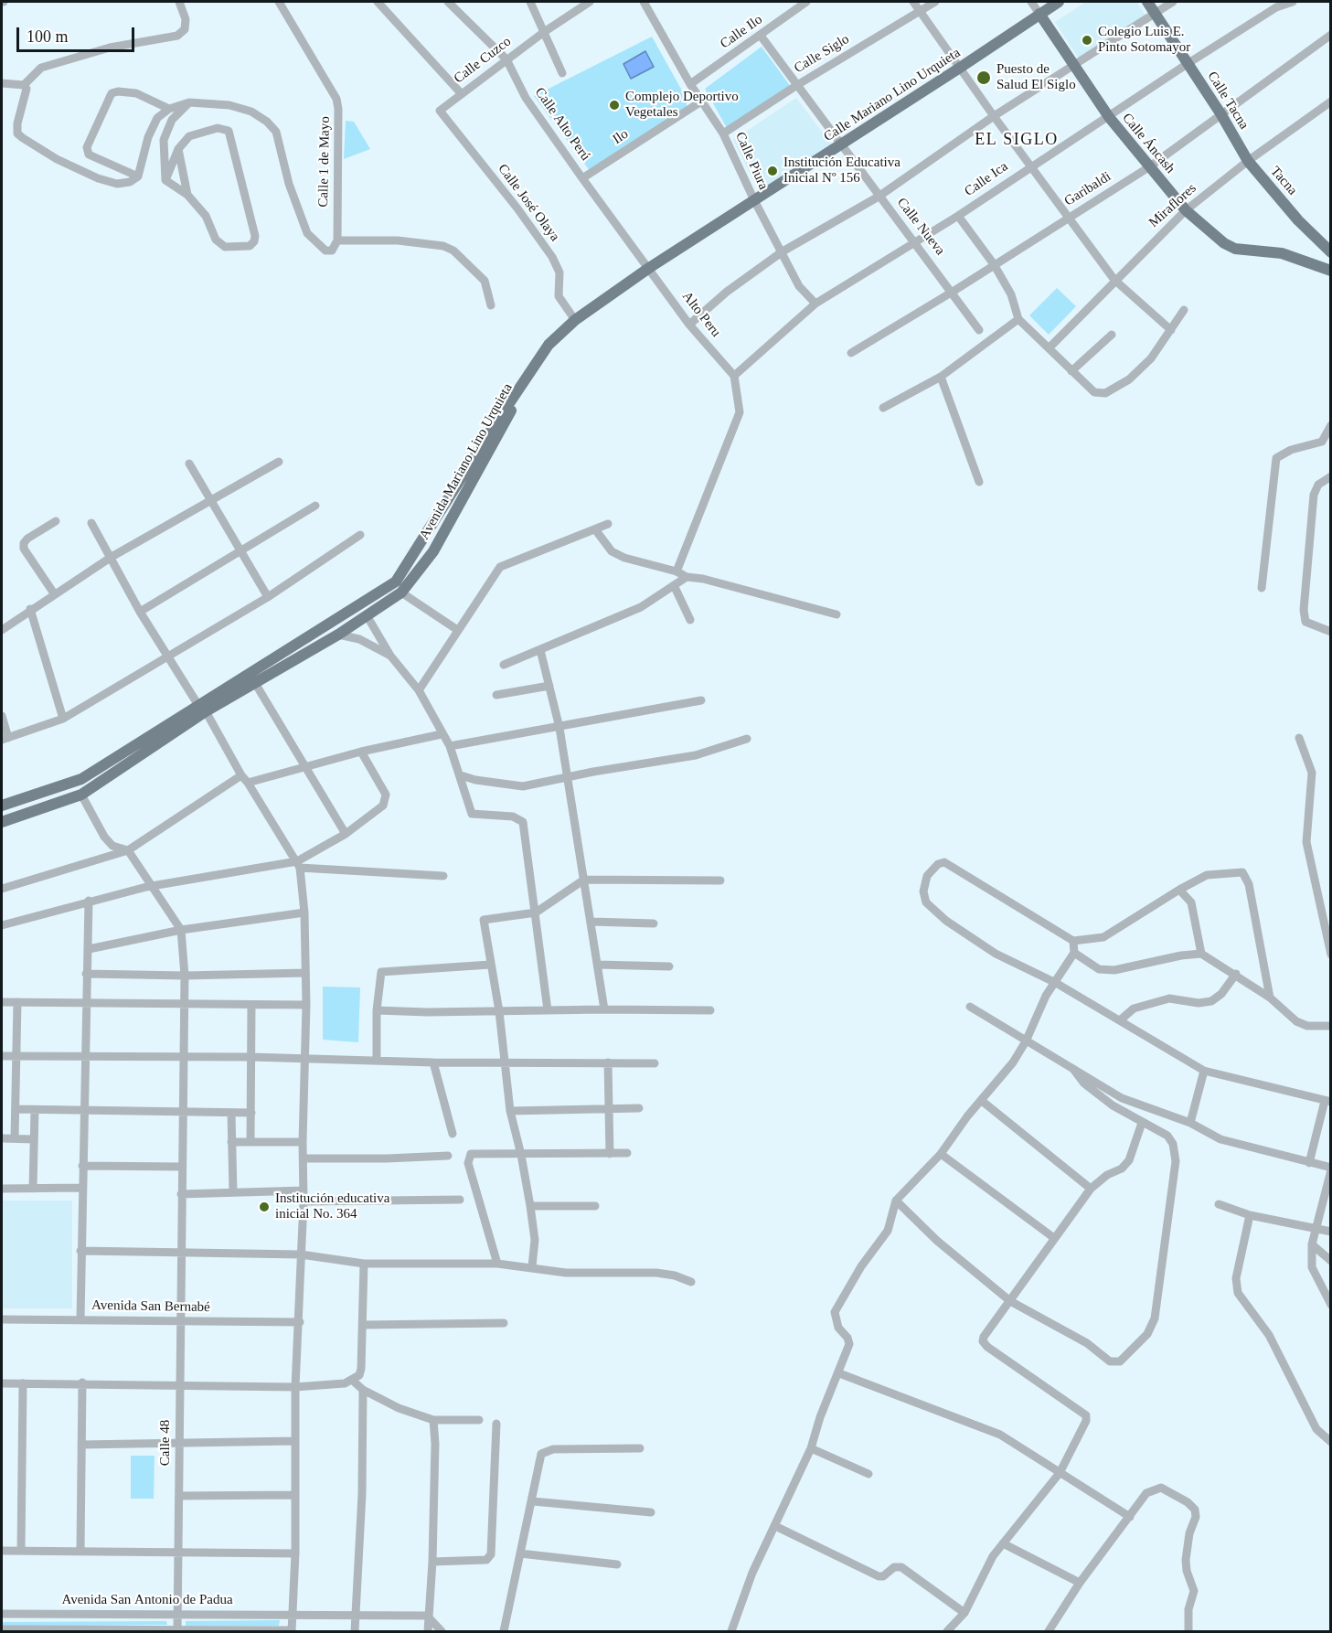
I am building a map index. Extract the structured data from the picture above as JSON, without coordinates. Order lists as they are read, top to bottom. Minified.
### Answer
{"streets":{"main road":["Calle Mariano Lino Urquieta","Calle Tacna","Calle Áncash","Tacna","Avenida Mariano Lino Urquieta"],"street":["Calle Ilo","Calle Siglo","Calle Cuzco","Calle Alto Perú","Ilo","Calle Piura","Calle 1 de Mayo","Calle Ica","Garibaldi","Calle José Olaya","Miraflores","Calle Nueva","Alto Peru","Avenida San Bernabé","Calle 48","Avenida San Antonio de Padua"]},"crossings":[["Calle Ilo","Calle Piura"],["Calle Ilo","Calle Nueva"],["Calle Siglo","Calle Piura"],["Calle Siglo","Calle Nueva"],["Calle Cuzco","Calle Alto Perú"],["Calle Cuzco","Calle José Olaya"],["Calle Mariano Lino Urquieta","Calle Alto Perú"],["Calle Mariano Lino Urquieta","Calle Áncash"],["Calle Mariano Lino Urquieta","Calle Piura"],["Calle Mariano Lino Urquieta","Calle José Olaya"],["Calle Mariano Lino Urquieta","Calle Nueva"],["Calle Mariano Lino Urquieta","Alto Peru"],["Calle Mariano Lino Urquieta","Avenida Mariano Lino Urquieta"],["Calle Tacna","Calle Ica"],["Calle Tacna","Tacna"],["Calle Tacna","Garibaldi"],["Calle Tacna","Miraflores"],["Calle Alto Perú","Ilo"],["Calle Alto Perú","Alto Peru"],["Ilo","Calle Piura"],["Calle Áncash","Calle Ica"],["Calle Áncash","Garibaldi"],["Calle Áncash","Miraflores"],["Calle Piura","Calle Ica"],["Calle Ica","Calle Nueva"],["Calle Ica","Alto Peru"],["Tacna","Miraflores"],["Garibaldi","Calle Nueva"],["Avenida San Bernabé","Calle 48"],["Calle 48","Avenida San Antonio de Padua"]],"districts":["EL SIGLO"],"places":["Colegio Luis E. Pinto Sotomayor","Puesto de Salud El Siglo","Complejo Deportivo Vegetales","Institución Educativa Inicial Nº 156","Institución educativa inicial No. 364"],"scale_bar":"100 m"}
